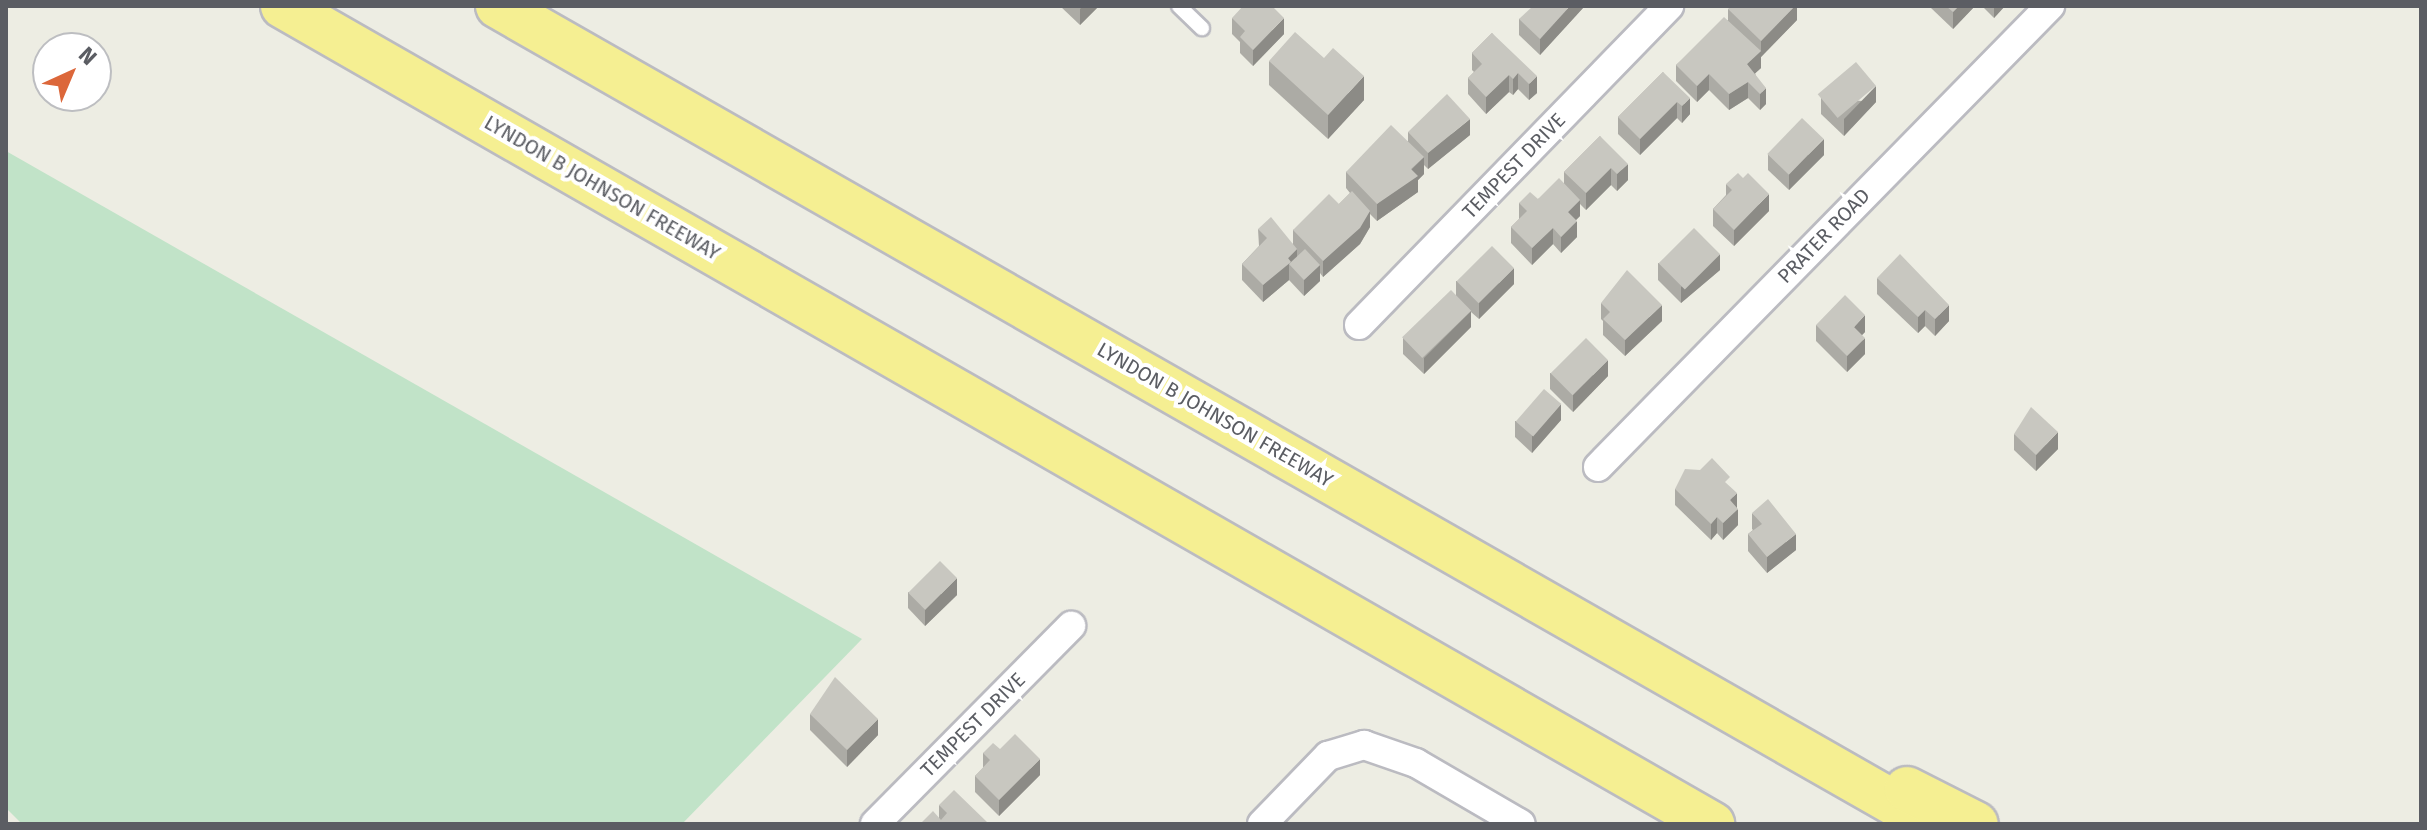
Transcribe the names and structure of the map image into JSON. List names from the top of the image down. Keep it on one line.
{"streets":{"highway":["LYNDON B JOHNSON FREEWAY"],"street":["TEMPEST DRIVE","PRATER ROAD"]},"north":"top right"}
